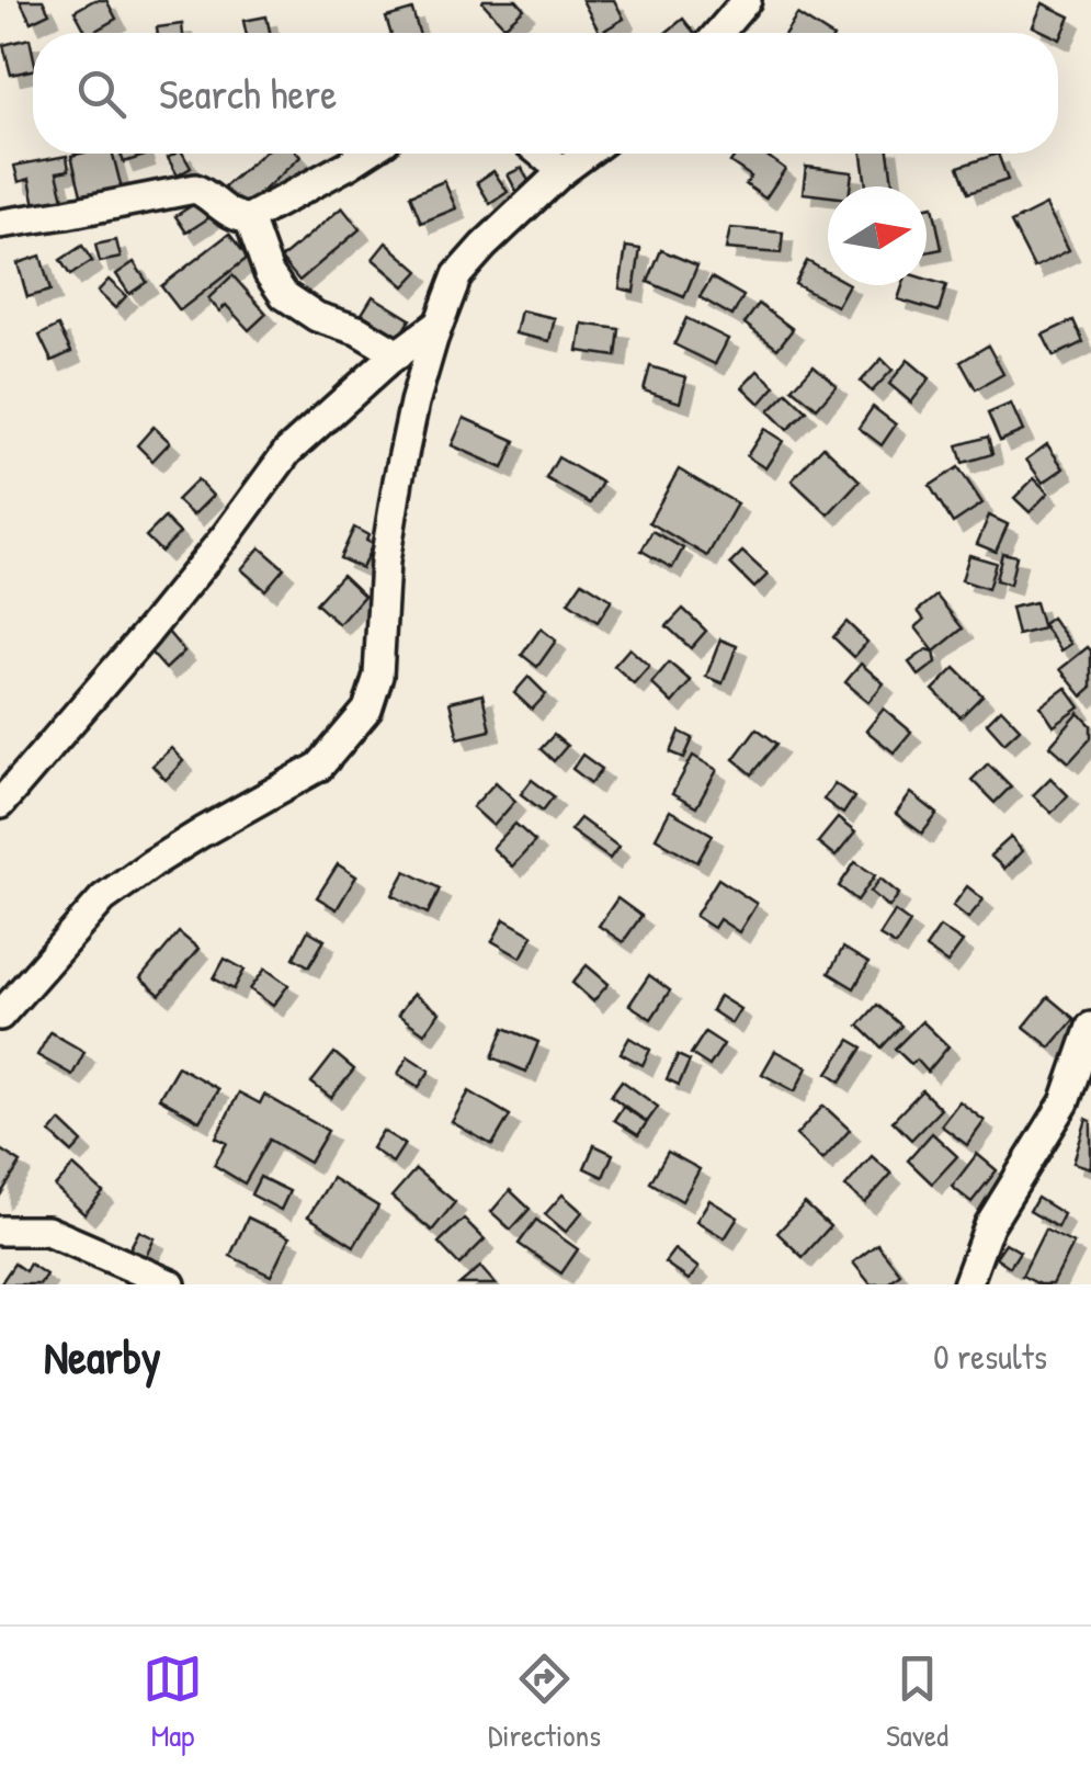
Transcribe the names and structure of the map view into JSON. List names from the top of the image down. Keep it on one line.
{"north":"right","page":{"search":"Search here","heading":["Nearby","0 results"],"nav":["Map","Directions","Saved"]}}
